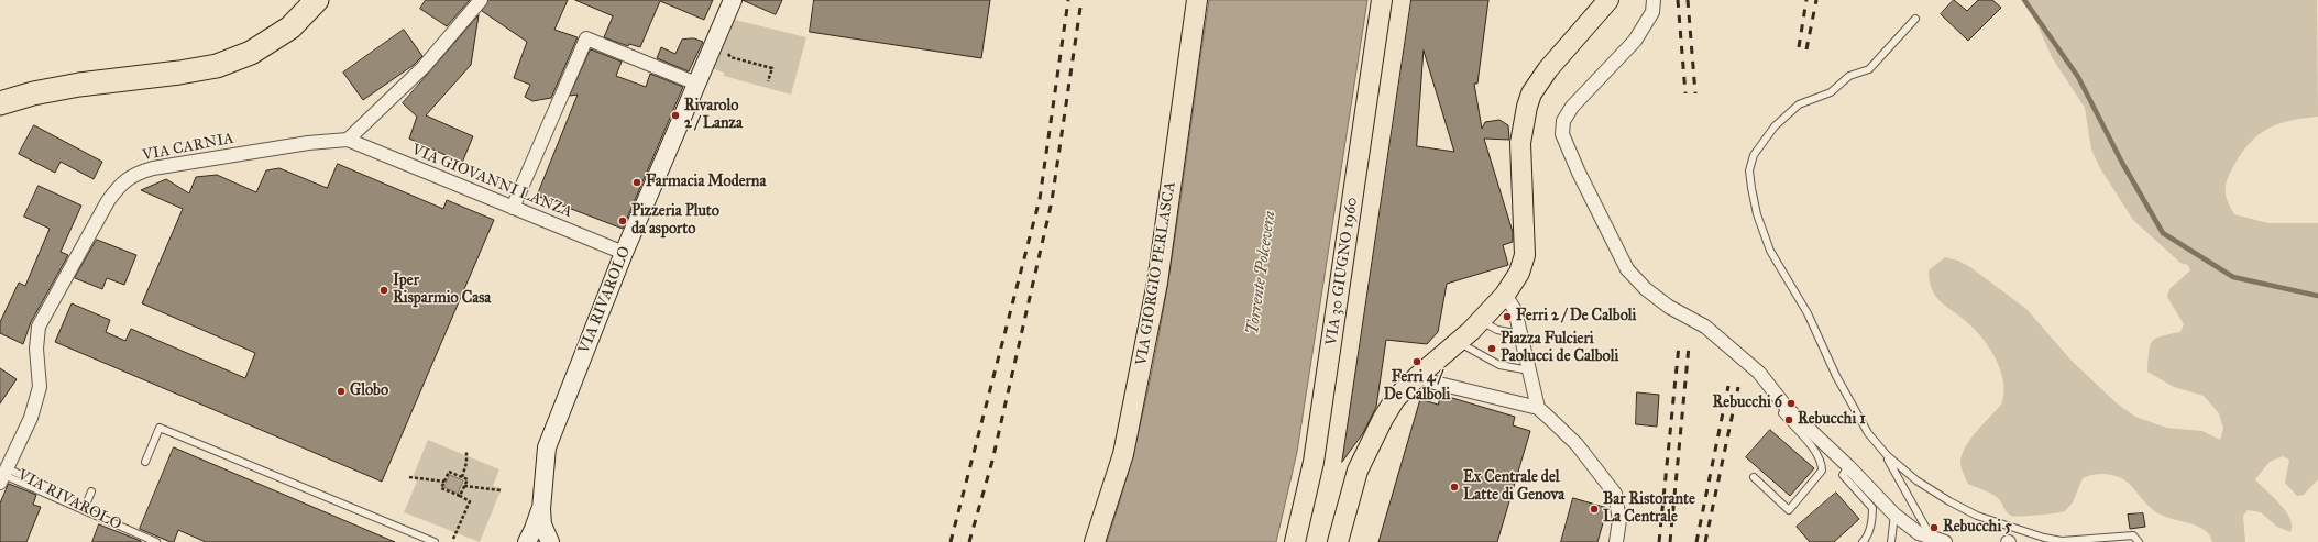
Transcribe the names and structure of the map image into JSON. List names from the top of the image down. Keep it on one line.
{"streets":{"main road":["VIA 30 GIUGNO 1960","VIA GIORGIO PERLASCA","VIA RIVAROLO"],"street":["VIA CARNIA","VIA GIOVANNI LANZA"]},"crossings":[["VIA CARNIA","VIA GIOVANNI LANZA"],["VIA CARNIA","VIA RIVAROLO"],["VIA GIOVANNI LANZA","VIA RIVAROLO"]],"water":["Torrente Polcevera"],"places":["Rivarolo 2 / Lanza","Farmacia Moderna","Pizzeria Pluto da asporto","Iper Risparmio Casa","Ferri 2 / De Calboli","Piazza Fulcieri Paolucci de Calboli","Ferri 4 / De Calboli","Globo","Rebucchi 6","Rebucchi 1","Ex Centrale del Latte di Genova","Bar Ristorante La Centrale","Rebucchi 5"]}
